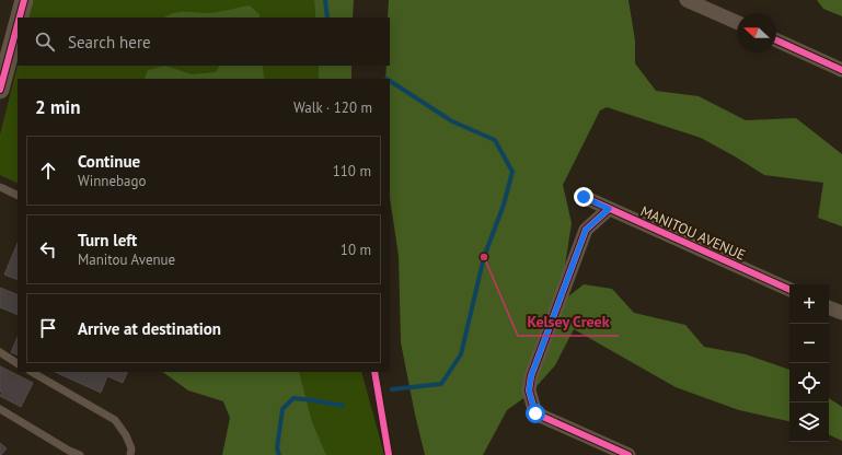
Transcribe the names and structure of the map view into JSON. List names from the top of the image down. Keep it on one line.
{"streets":{"street":["MANITOU AVENUE"]},"places":["Kelsey Creek"],"north":"left","page":{"search":"Search here","heading":["2 min","Walk · 120 m"],"list":[["Continue","Winnebago","110 m"],["Turn left","Manitou Avenue","10 m"],"Arrive at destination"],"map_buttons":["+","−"]}}
